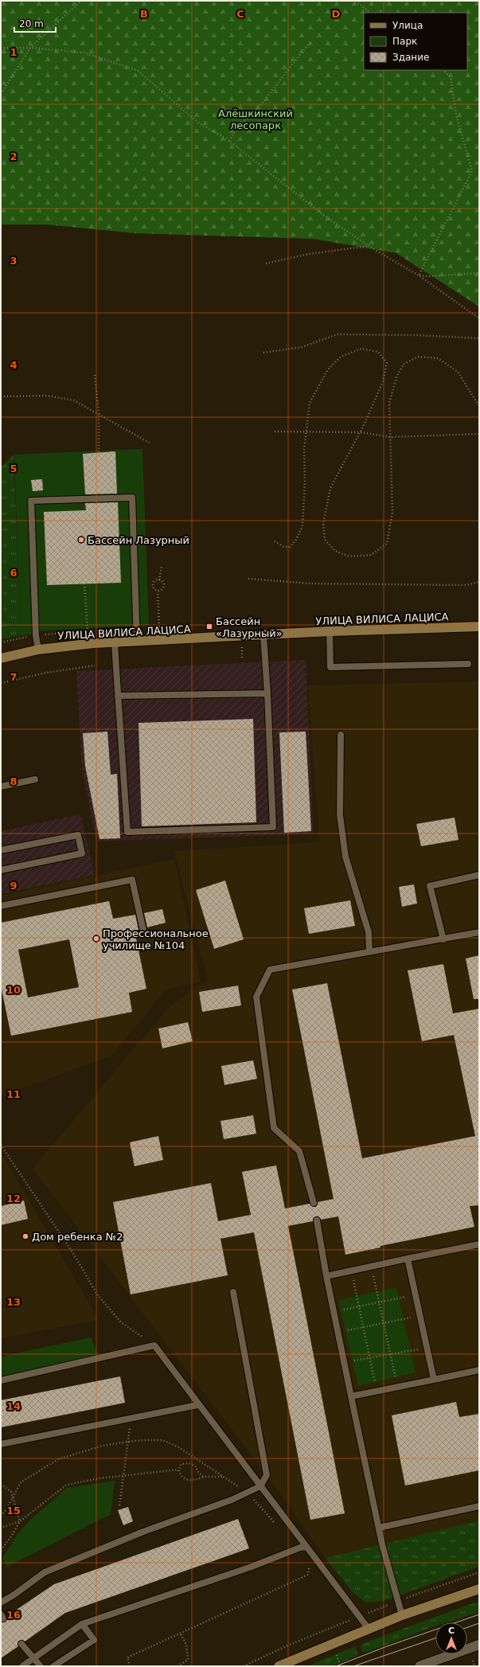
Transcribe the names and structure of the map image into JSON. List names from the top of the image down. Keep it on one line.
{"streets":{"street":["УЛИЦА ВИЛИСА ЛАЦИСА"]},"parks":["Алёшкинский лесопарк"],"places":{"other":["Бассейн Лазурный","Профессиональное училище №104","Дом ребенка №2"],"transit":["Бассейн «Лазурный»"]},"legend":["Улица","Парк","Здание"],"scale_bar":"20 m","north":"top","grid":{"columns":["B","C","D"],"rows":["1","2","3","4","5","6","7","8","9","10","11","12","13","14","15","16"]}}
